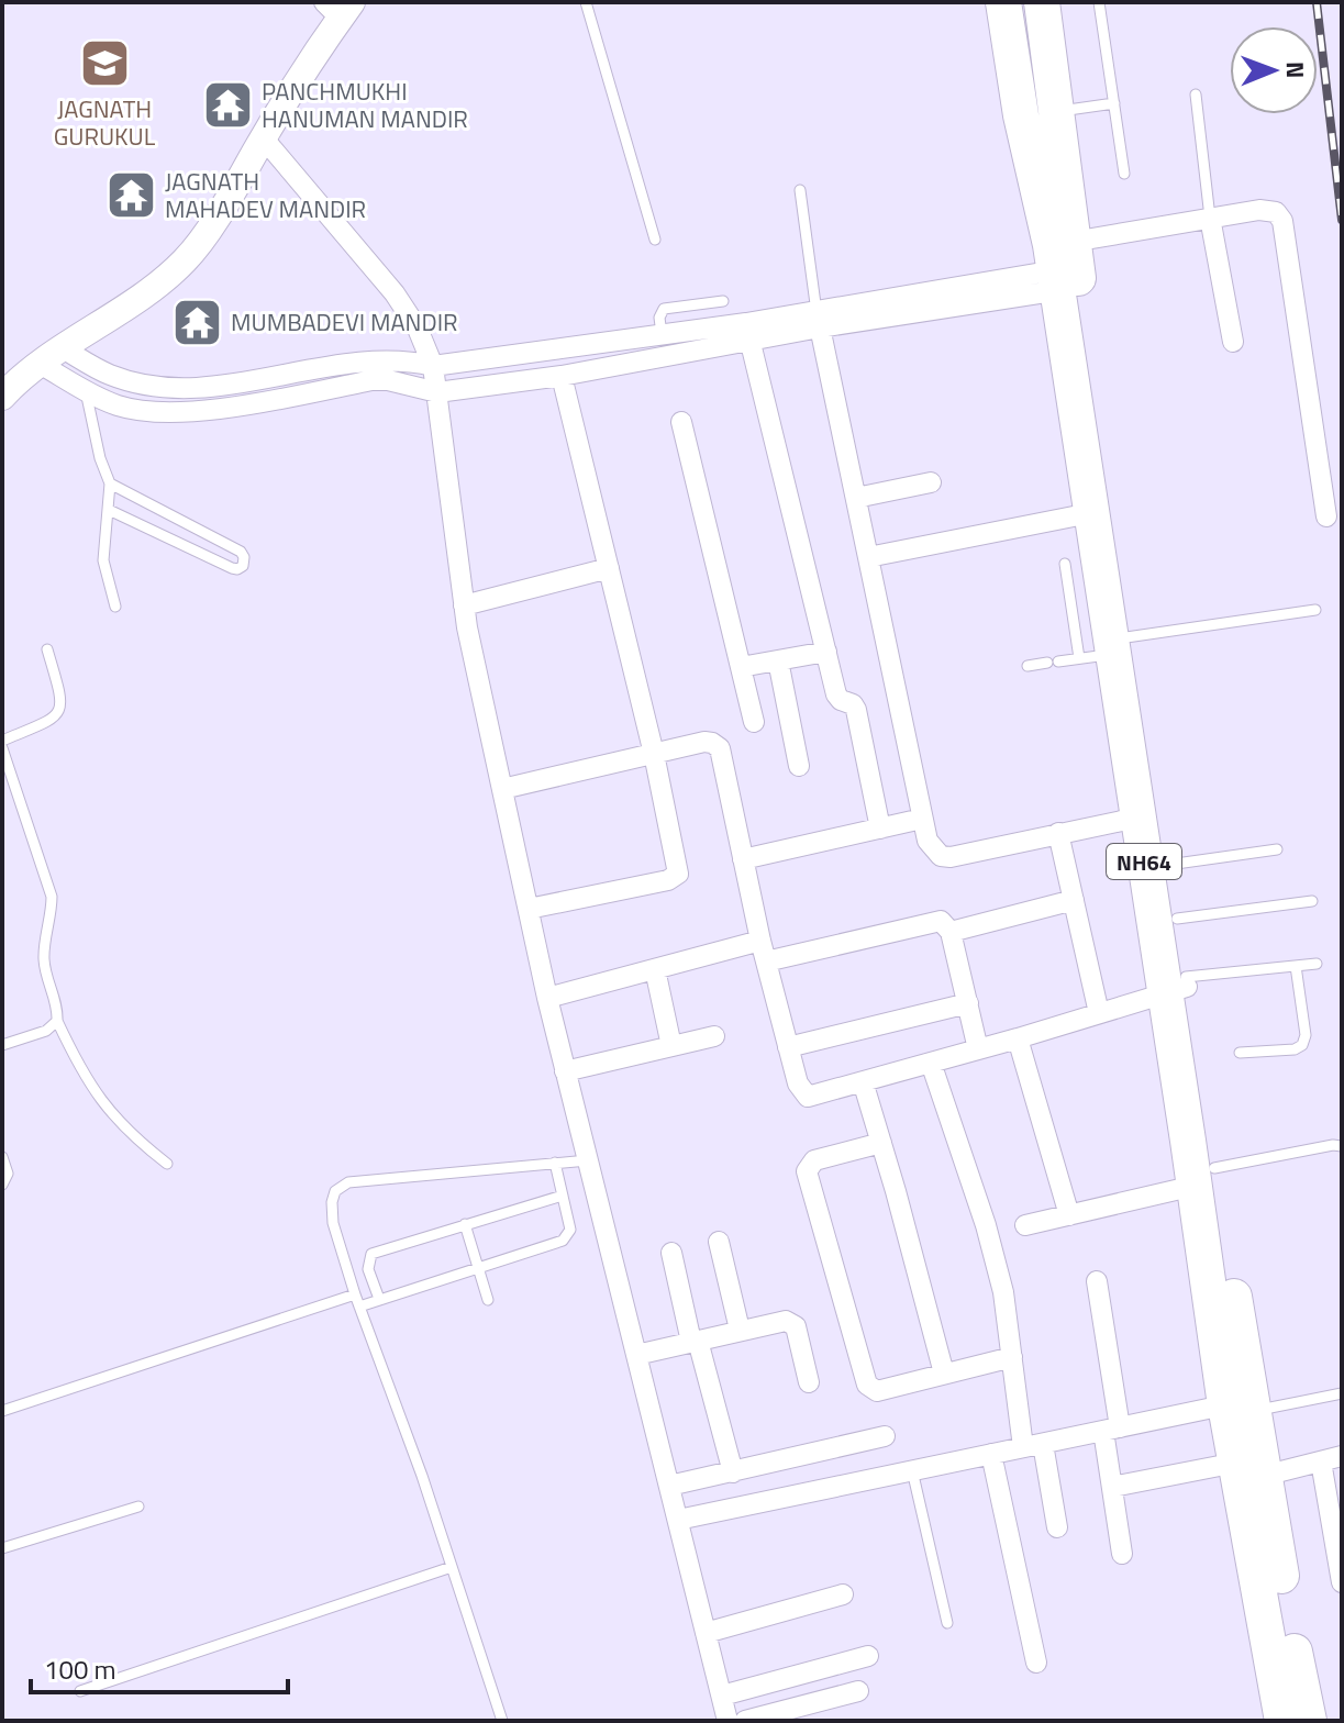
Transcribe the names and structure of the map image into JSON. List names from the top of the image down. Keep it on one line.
{"streets":{"highway":["NH64"]},"places":{"school or university":["JAGNATH GURUKUL"],"temple":["PANCHMUKHI HANUMAN MANDIR","JAGNATH MAHADEV MANDIR","MUMBADEVI MANDIR"]},"scale_bar":"100 m","north":"right"}
